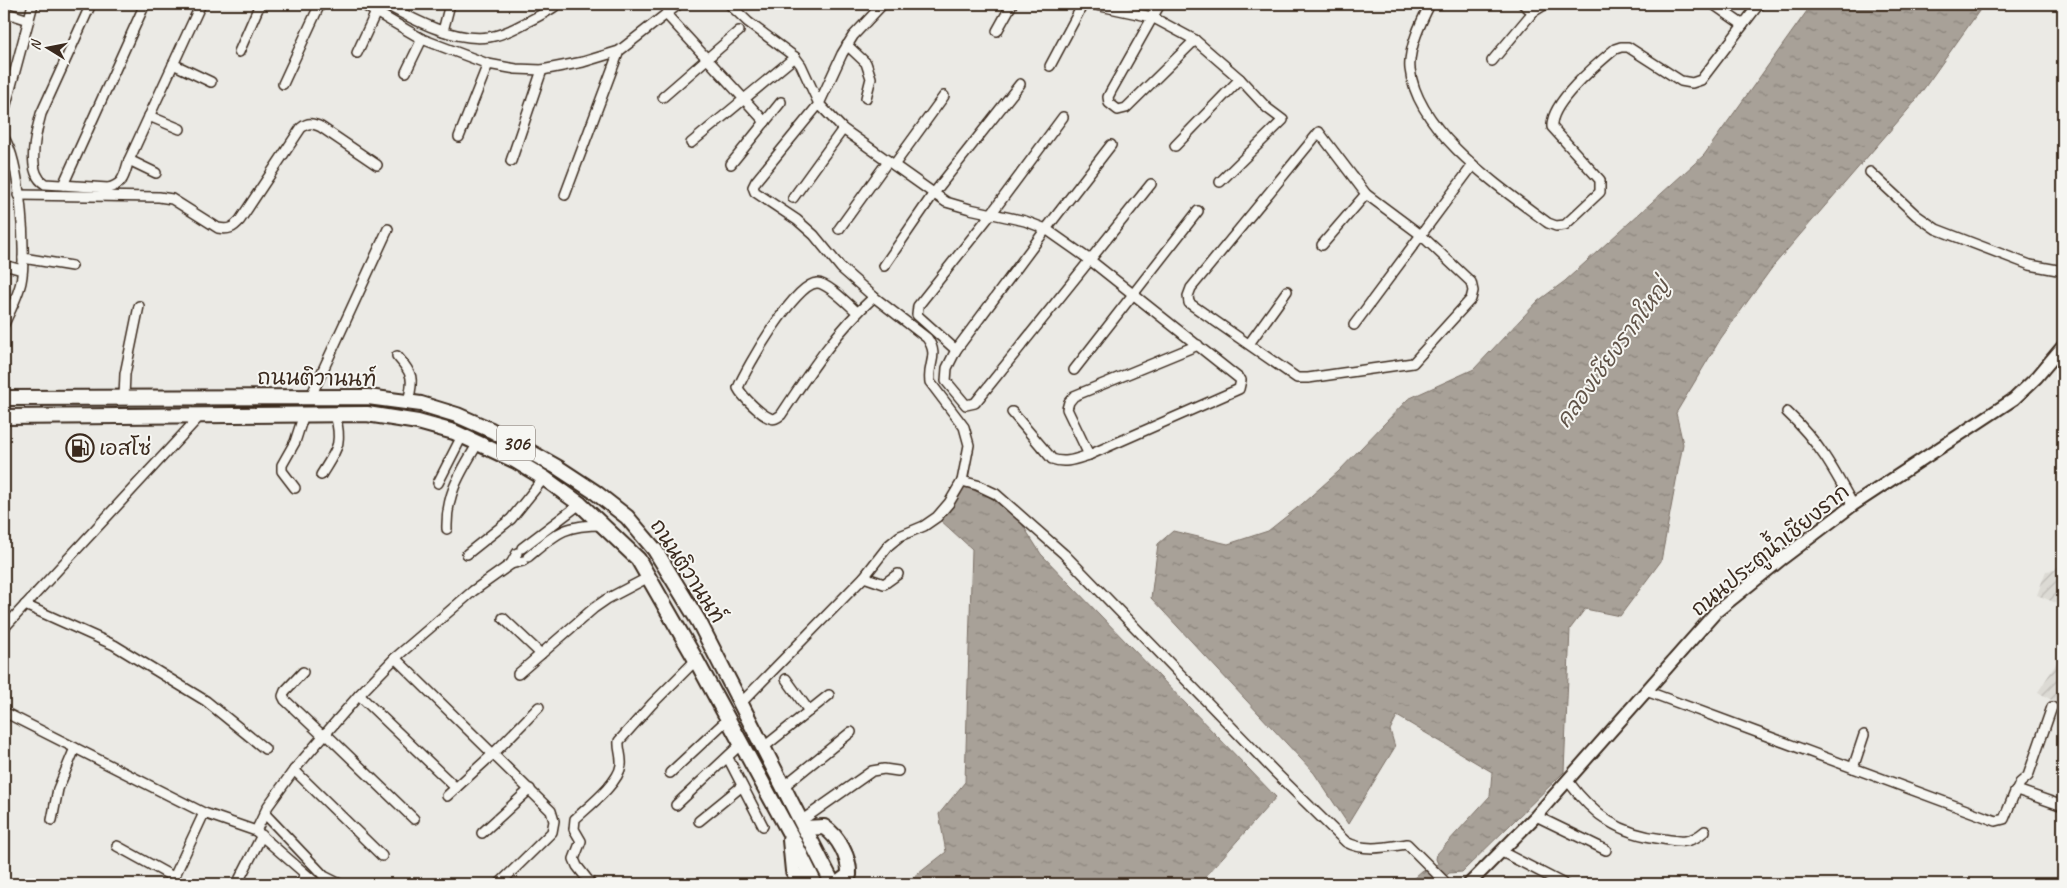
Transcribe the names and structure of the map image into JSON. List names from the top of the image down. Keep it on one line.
{"streets":{"main road":["ถนนติวานนท์","306"],"street":["ถนนประตูน้ำเชียงราก"]},"water":["คลองเชียงรากใหญ่"],"places":{"fuel station":["เอสโซ่"]},"north":"left"}
